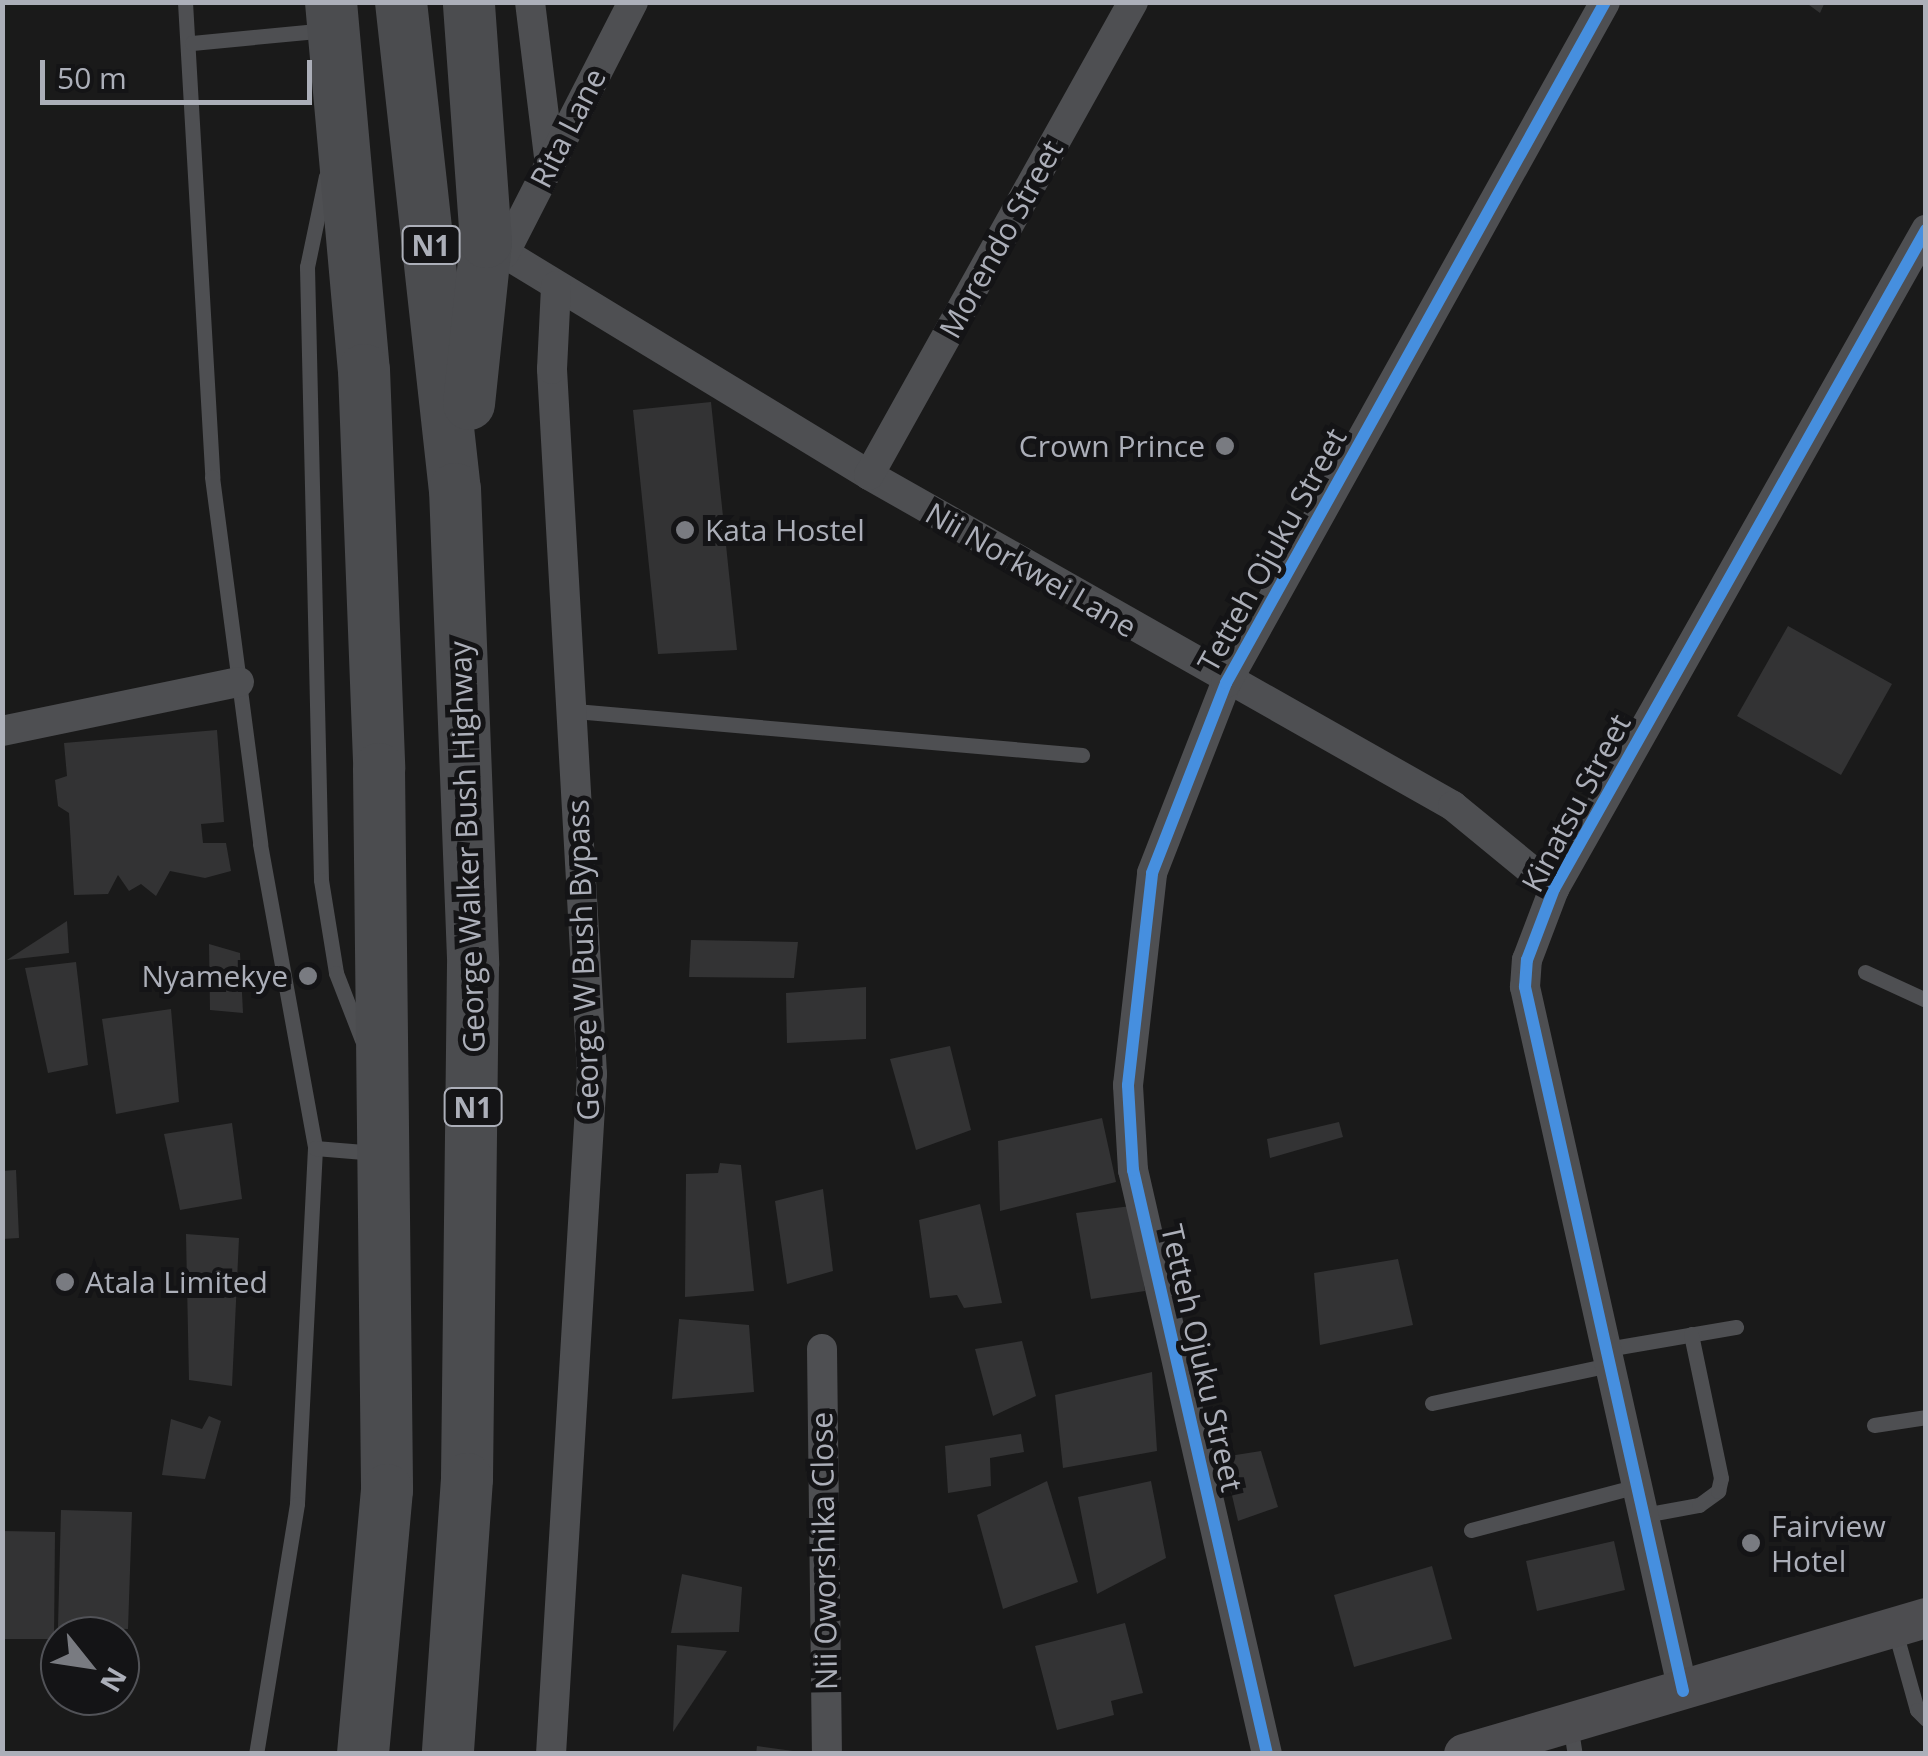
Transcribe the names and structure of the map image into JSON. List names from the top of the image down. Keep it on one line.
{"streets":{"highway":["N1","George Walker Bush Highway"],"street":["Rita Lane","Morendo Street","Tetteh Ojuku Street","Nii Norkwei Lane","Kinatsu Street","George W Bush Bypass","Nii Oworshika Close"]},"crossings":[["Rita Lane","Nii Norkwei Lane"],["Morendo Street","Nii Norkwei Lane"],["Tetteh Ojuku Street","Nii Norkwei Lane"],["Nii Norkwei Lane","Kinatsu Street"],["Nii Norkwei Lane","George W Bush Bypass"]],"places":["Crown Prince","Kata Hostel","Nyamekye","Atala Limited","Fairview Hotel"],"scale_bar":"50 m","north":"bottom right"}
